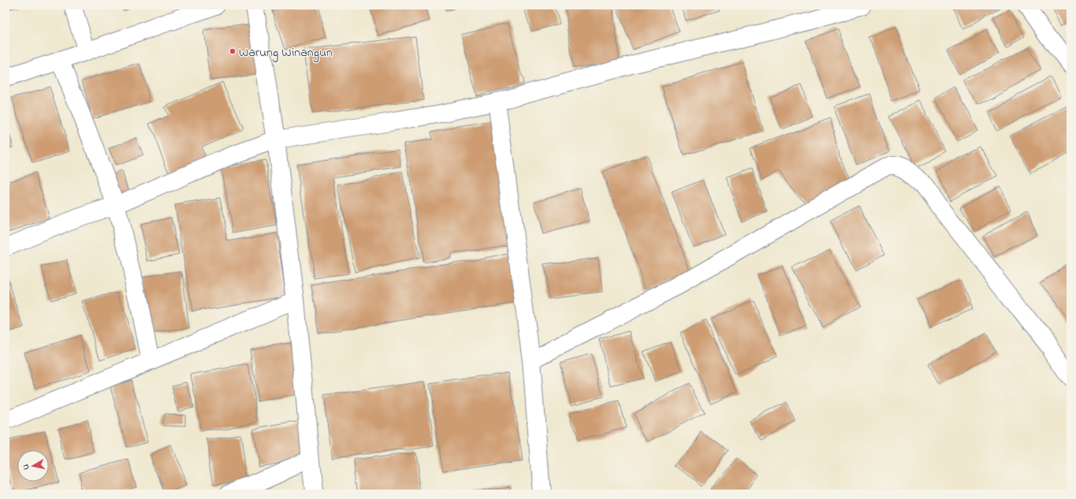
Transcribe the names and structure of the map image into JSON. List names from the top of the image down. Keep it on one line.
{"places":["Warung Winangun"],"north":"left"}
